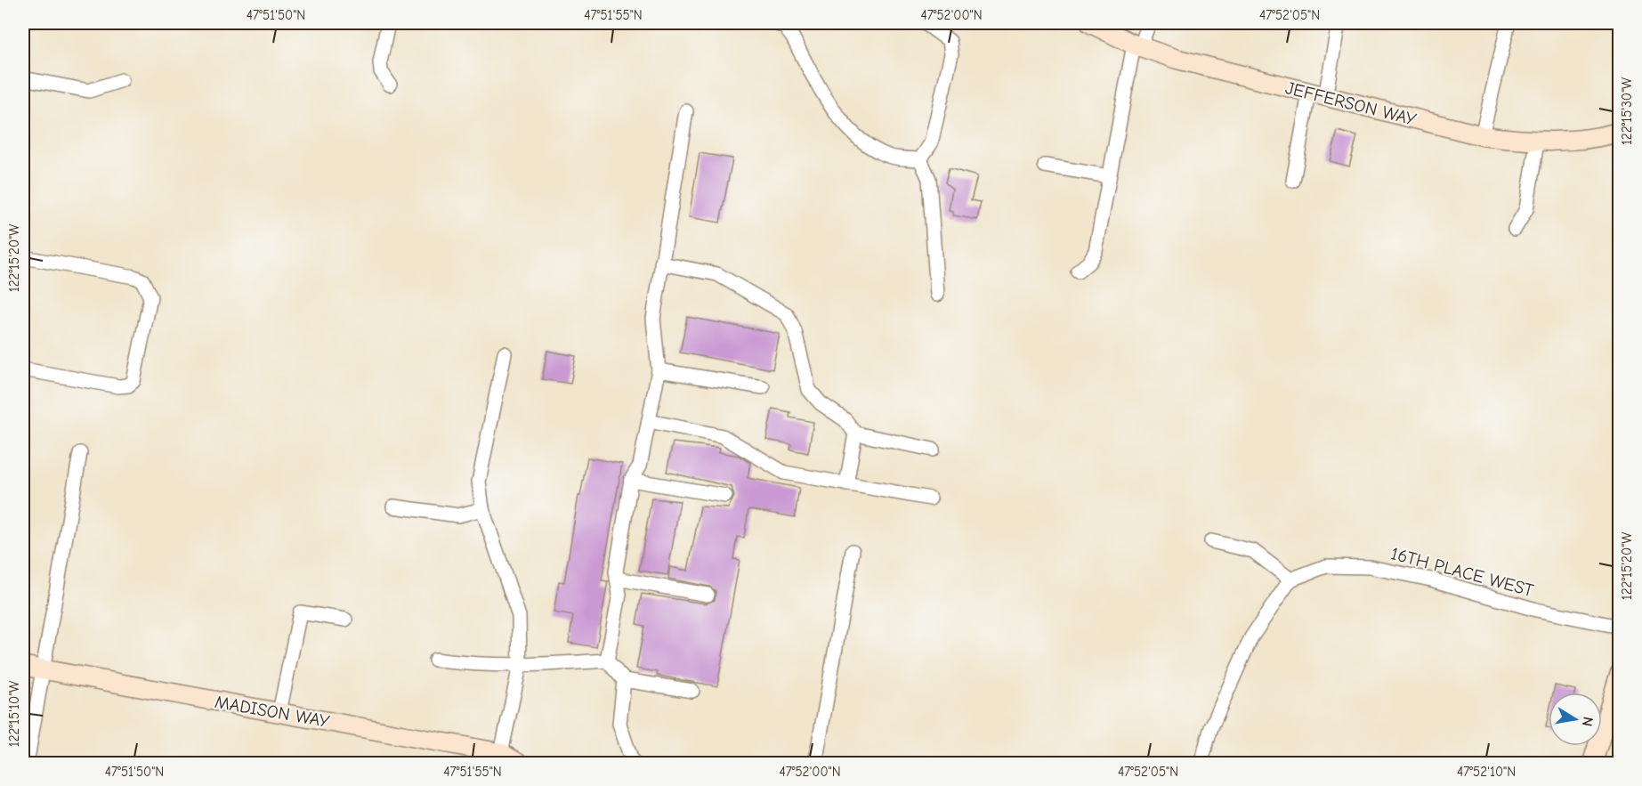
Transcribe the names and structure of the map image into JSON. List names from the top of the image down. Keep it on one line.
{"streets":{"street":["JEFFERSON WAY","16TH PLACE WEST","MADISON WAY"]},"north":"right","coordinates":["47°51'50\"N","47°51'55\"N","47°52'00\"N","47°52'05\"N","122°15'30\"W","122°15'20\"W","122°15'10\"W","47°52'10\"N"]}
